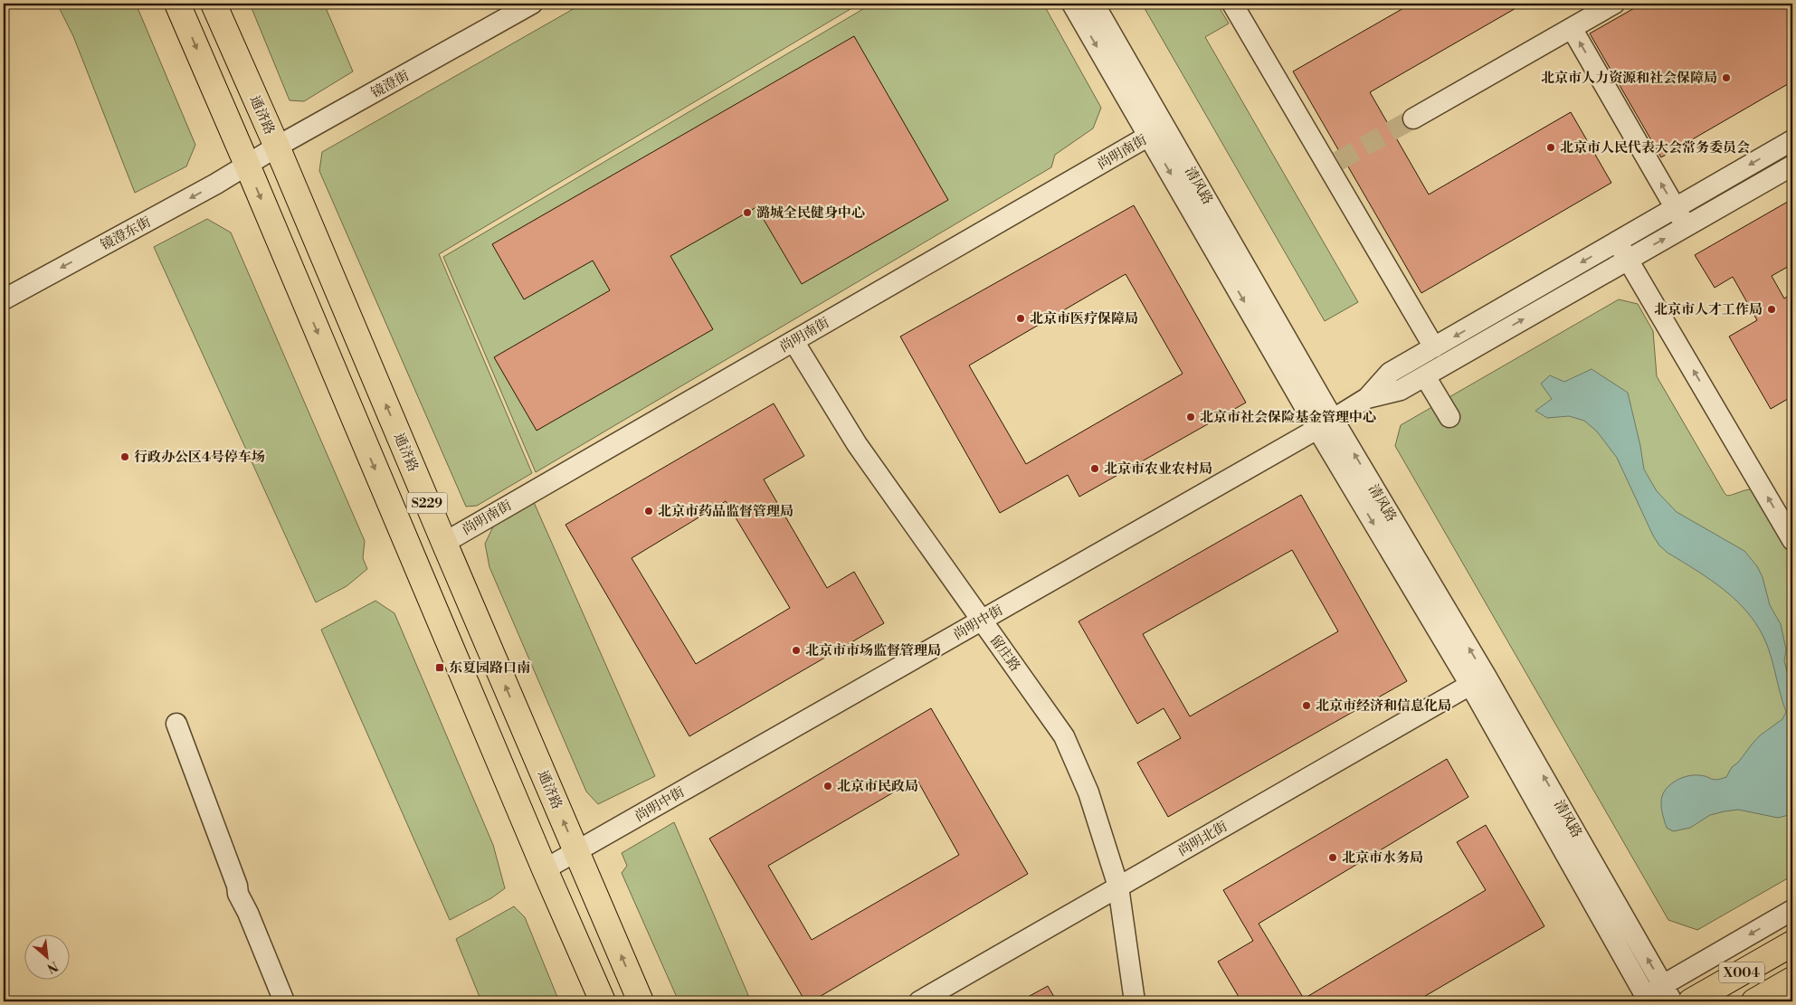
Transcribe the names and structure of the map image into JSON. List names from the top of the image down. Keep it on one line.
{"streets":{"main road":["通济路","S229","X004"],"street":["镜澄街","尚明南街","清风路","镜澄东街","尚明中街","留庄路","尚明北街"]},"crossings":[["镜澄街","通济路"],["镜澄街","镜澄东街"],["镜澄街","S229"],["通济路","尚明南街"],["通济路","尚明中街"],["尚明南街","清风路"],["尚明南街","留庄路"],["清风路","尚明中街"],["清风路","尚明北街"],["镜澄东街","S229"],["S229","尚明中街"],["尚明中街","留庄路"],["留庄路","尚明北街"]],"one_way":["镜澄东街"],"places":{"other":["北京市人力资源和社会保障局","北京市人民代表大会常务委员会","潞城全民健身中心","北京市人才工作局","北京市医疗保障局","北京市社会保险基金管理中心","行政办公区4号停车场","北京市农业农村局","北京市药品监督管理局","北京市市场监督管理局","北京市经济和信息化局","北京市民政局","北京市水务局"],"transit":["东夏园路口南"]},"north":"bottom right"}
